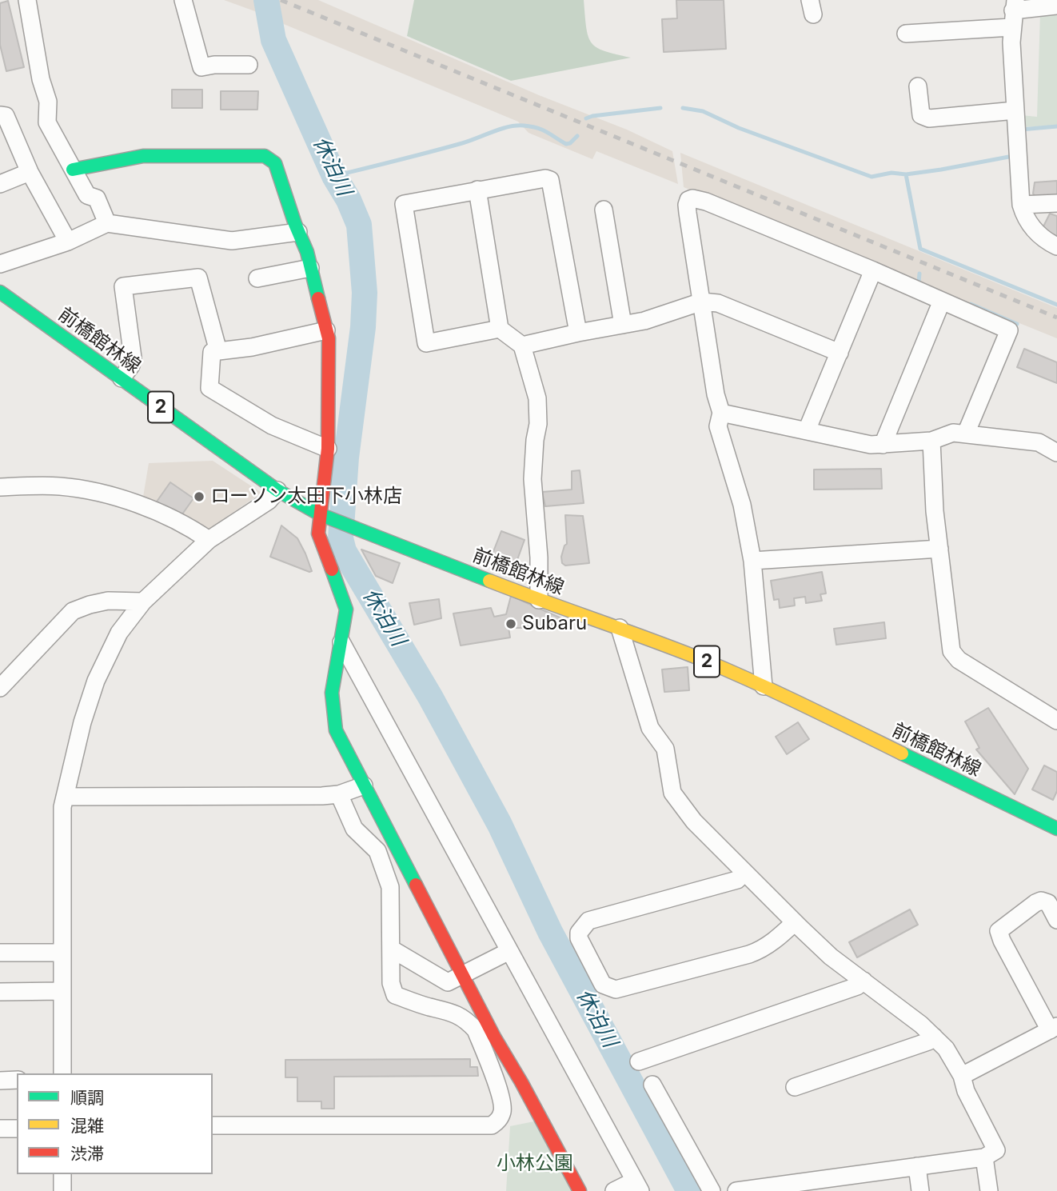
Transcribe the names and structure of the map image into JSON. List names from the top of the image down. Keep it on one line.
{"streets":{"street":["前橋館林線","2"]},"water":["休泊川"],"parks":["小林公園"],"places":["ローソン太田下小林店","Subaru"],"legend":["順調","混雑","渋滞"]}
